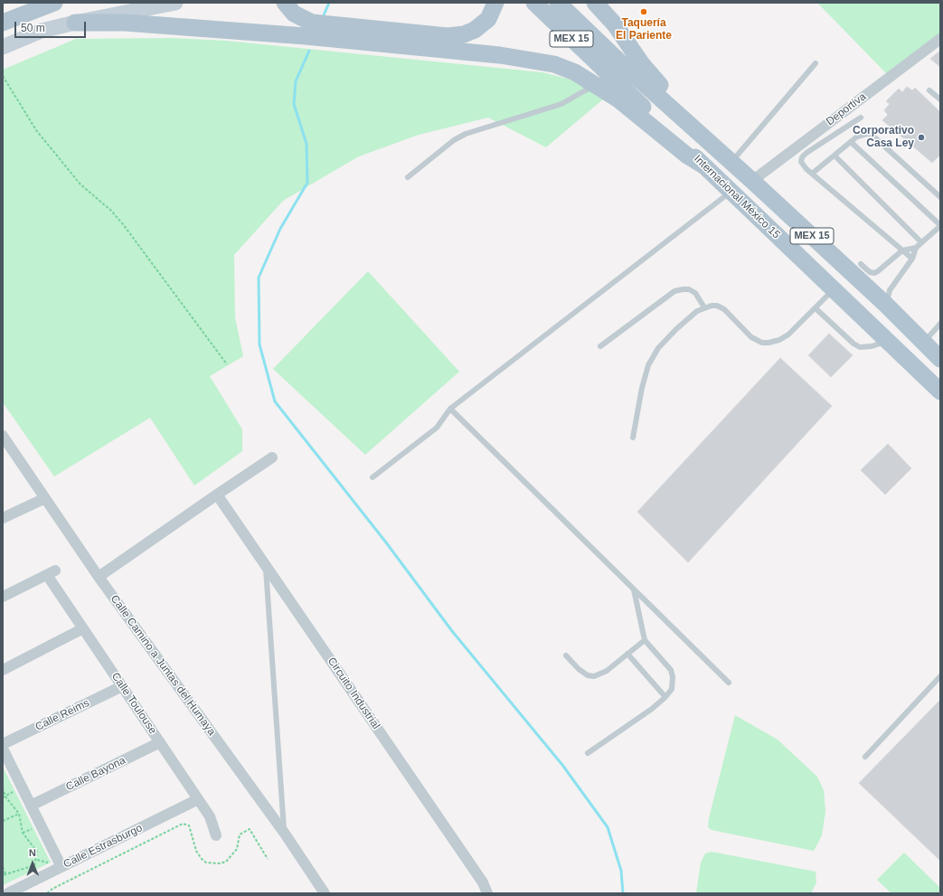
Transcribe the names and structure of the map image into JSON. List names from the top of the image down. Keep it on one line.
{"streets":{"main road":["MEX 15","Internacional México 15"],"street":["Deportiva","Calle Camino a Juntas del Humaya","Circuito Industrial","Calle Toulouse","Calle Reims","Calle Bayona","Calle Estrasburgo"]},"crossings":[["Deportiva","Internacional México 15"],["Calle Toulouse","Calle Reims"],["Calle Toulouse","Calle Bayona"],["Calle Toulouse","Calle Estrasburgo"]],"places":["Taquería El Pariente","Corporativo Casa Ley"],"scale_bar":"50 m","north":"top"}
